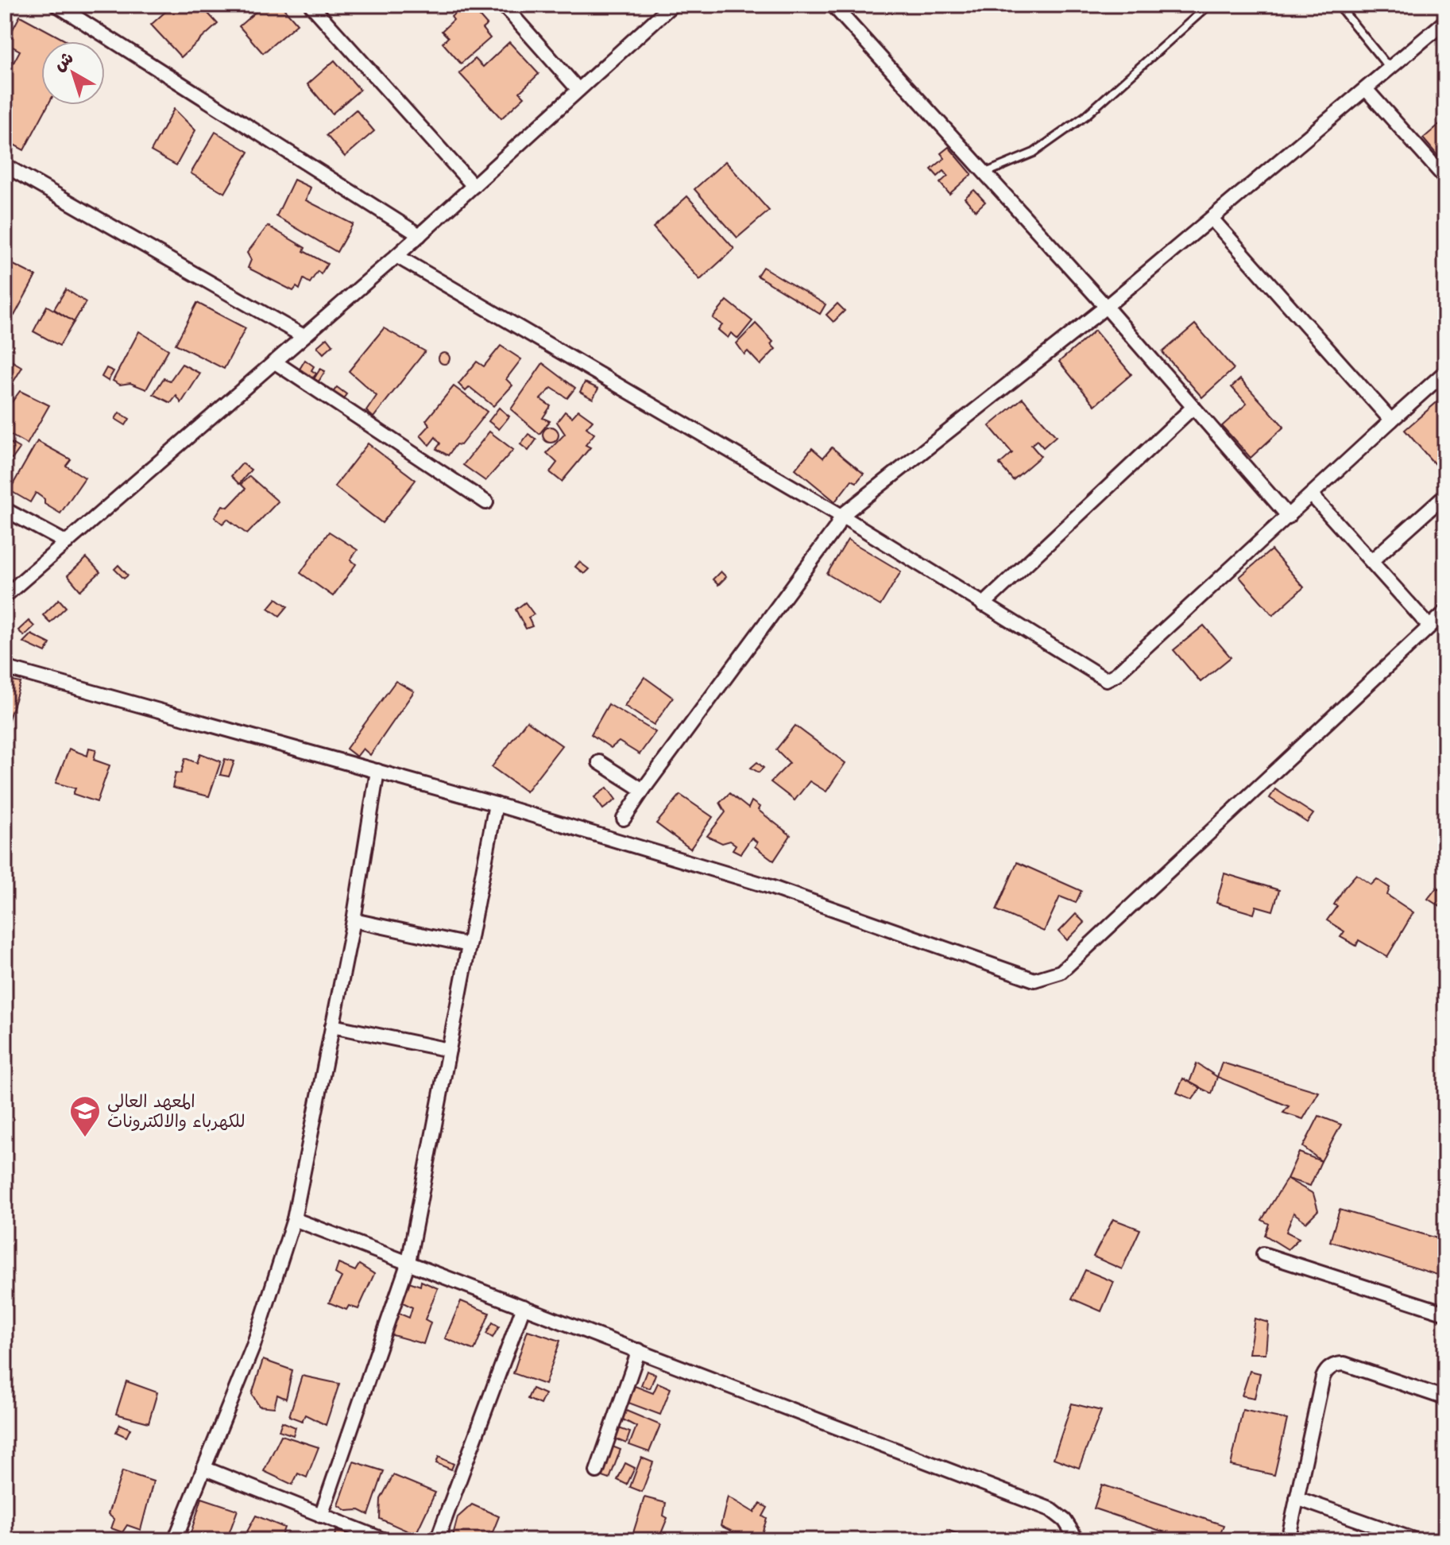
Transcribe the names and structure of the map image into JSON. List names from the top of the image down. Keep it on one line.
{"places":{"school or university":["المعهد العالي للكهرباء والالكترونات"]},"north":"top left"}
